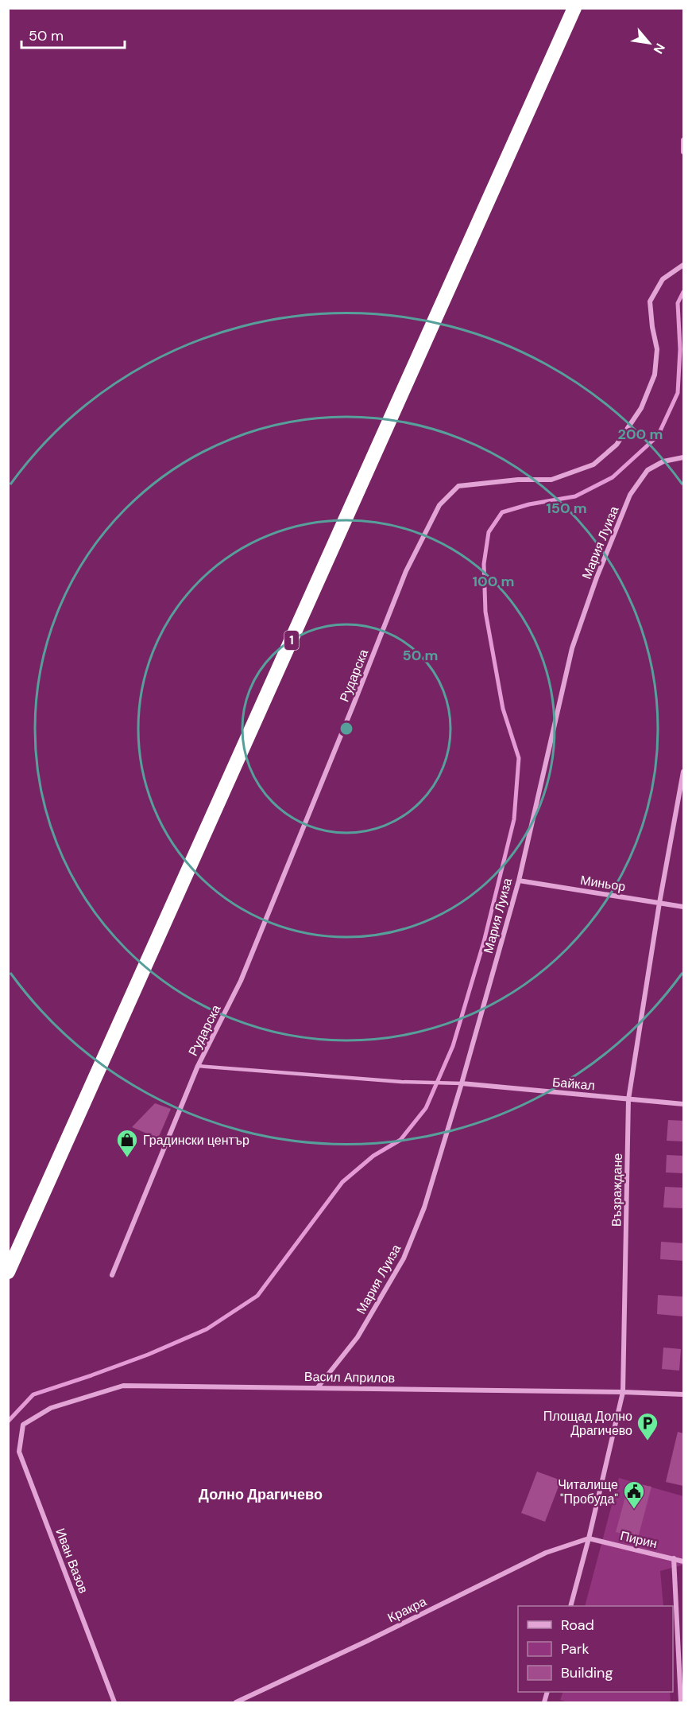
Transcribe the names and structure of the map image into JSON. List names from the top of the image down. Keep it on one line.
{"streets":{"highway":["1"],"street":["Мария Луиза","Рударска","Миньор","Байкал","Възраждане","Васил Априлов","Пирин","Иван Вазов","Кракра"]},"crossings":[["Мария Луиза","Миньор"],["Мария Луиза","Байкал"],["Мария Луиза","Васил Априлов"],["Миньор","Възраждане"],["Байкал","Възраждане"],["Възраждане","Васил Априлов"],["Възраждане","Пирин"],["Възраждане","Кракра"],["Васил Априлов","Иван Вазов"],["Пирин","Кракра"]],"districts":["Долно Драгичево"],"places":{"shop":["Градински център"],"parking":["Площад Долно Драгичево"],"public building":["Читалище \"Пробуда\""]},"legend":["Road","Park","Building"],"scale_bar":"50 m","north":"bottom right","rings":["200 m","150 m","100 m","50 m"]}
